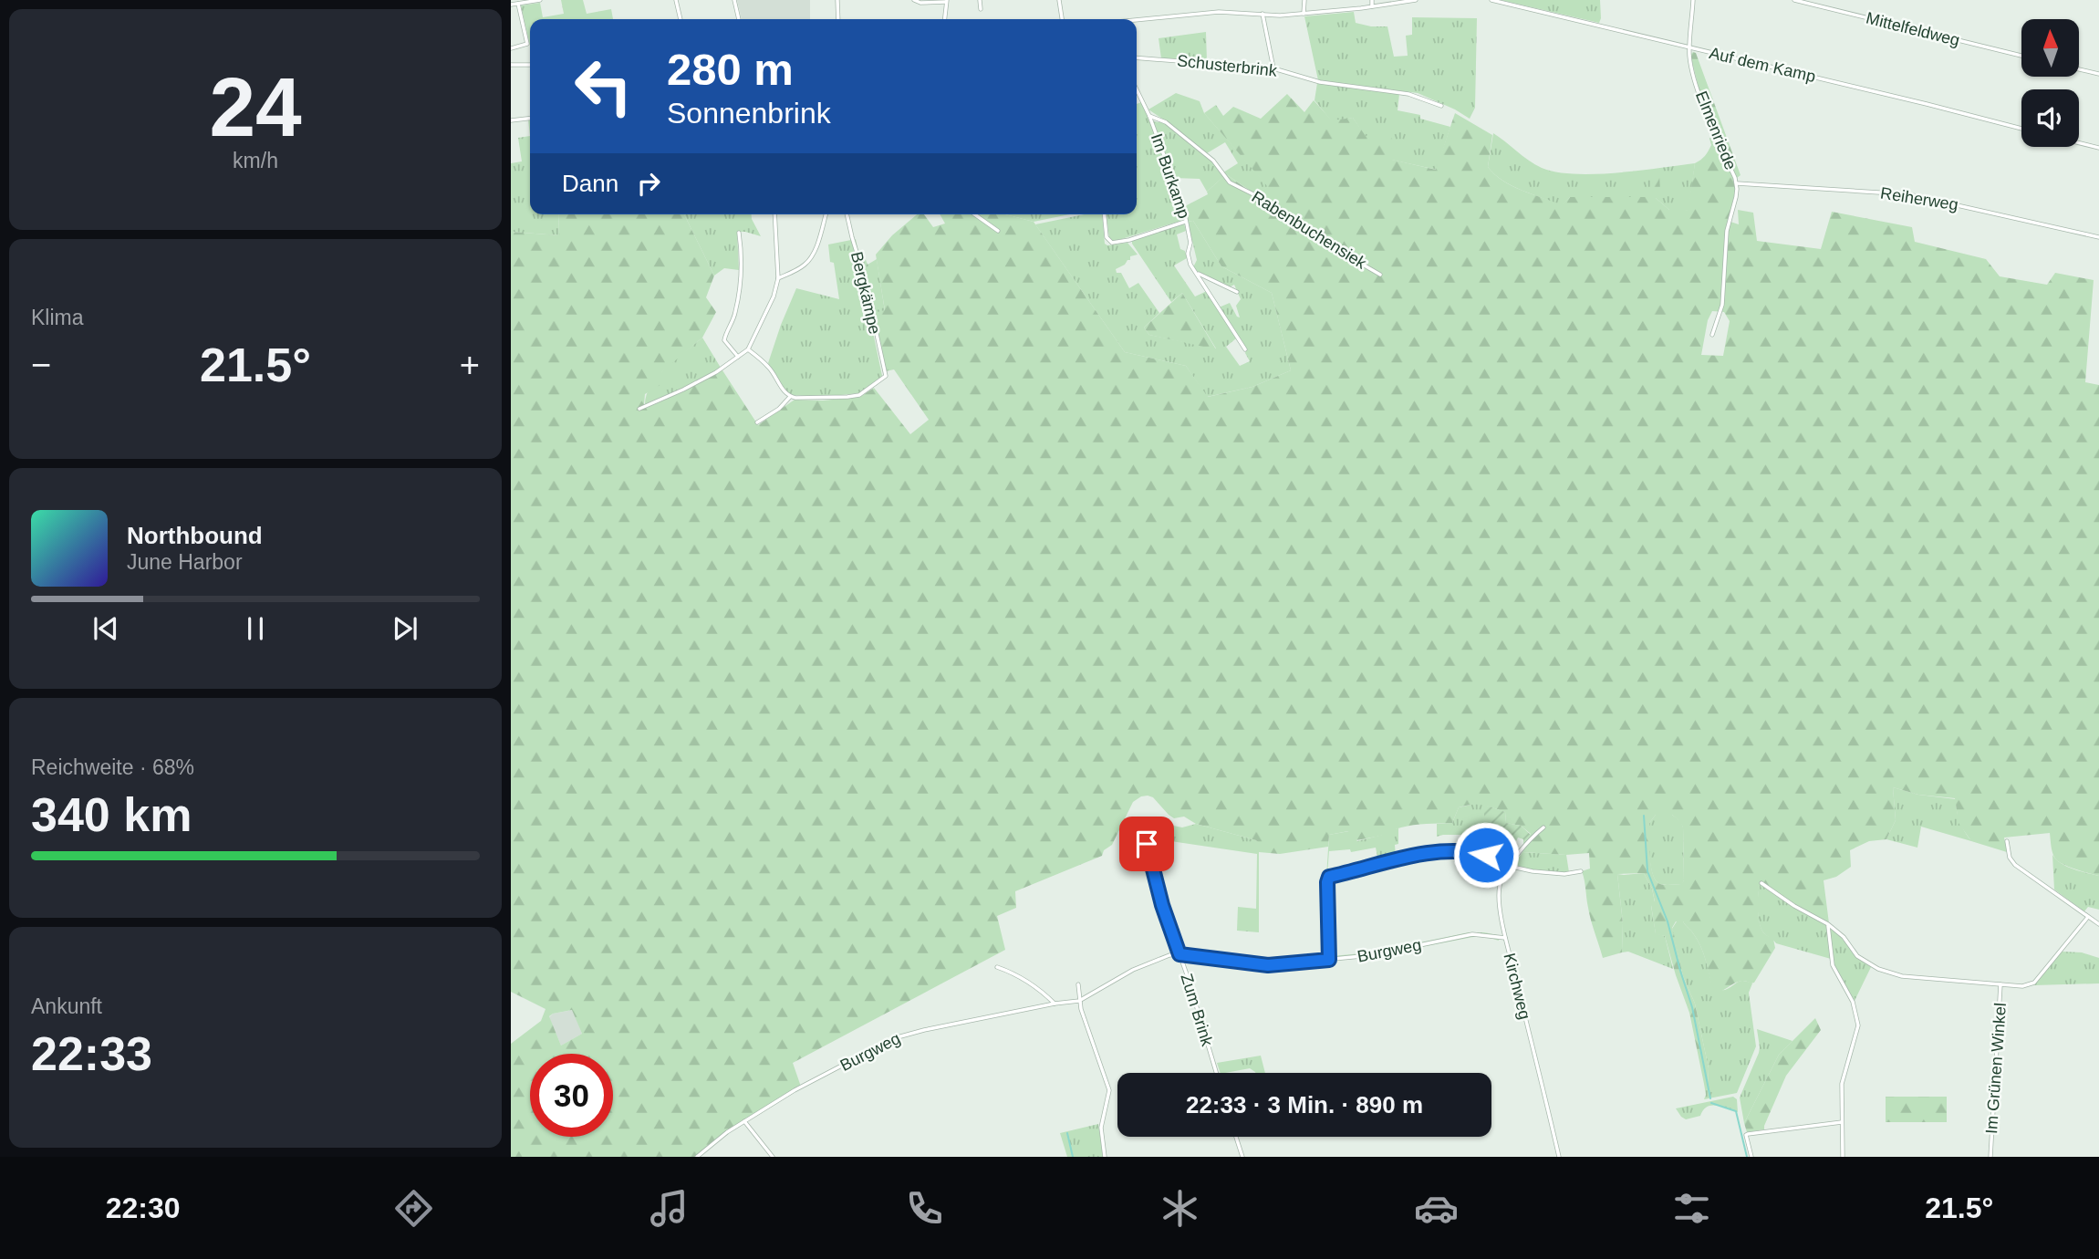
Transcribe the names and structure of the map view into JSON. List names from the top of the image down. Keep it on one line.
{"streets":{"street":["Mittelfeldweg","Auf dem Kamp","Schusterbrink","Elmenriede","Im Burkamp","Reiherweg","Rabenbuchensiek","Bergkämpe","Burgweg","Kirchweg","Zum Brink","Im Grünen Winkel"]},"crossings":[["Auf dem Kamp","Elmenriede"],["Elmenriede","Reiherweg"],["Im Burkamp","Rabenbuchensiek"],["Burgweg","Kirchweg"],["Burgweg","Zum Brink"]],"north":"top","page":{"tile":[["24","km/h"],"Klima",["Reichweite · 68%","340 km"],["Ankunft","22:33"]],"turn":["280 m","Sonnenbrink"],"then":"Dann","heat":["−","21.5°","+"],"song":["Northbound","June Harbor"],"limit":"30","trip":"22:33 · 3 Min. · 890 m","tabs":["22:30","21.5°"]}}
